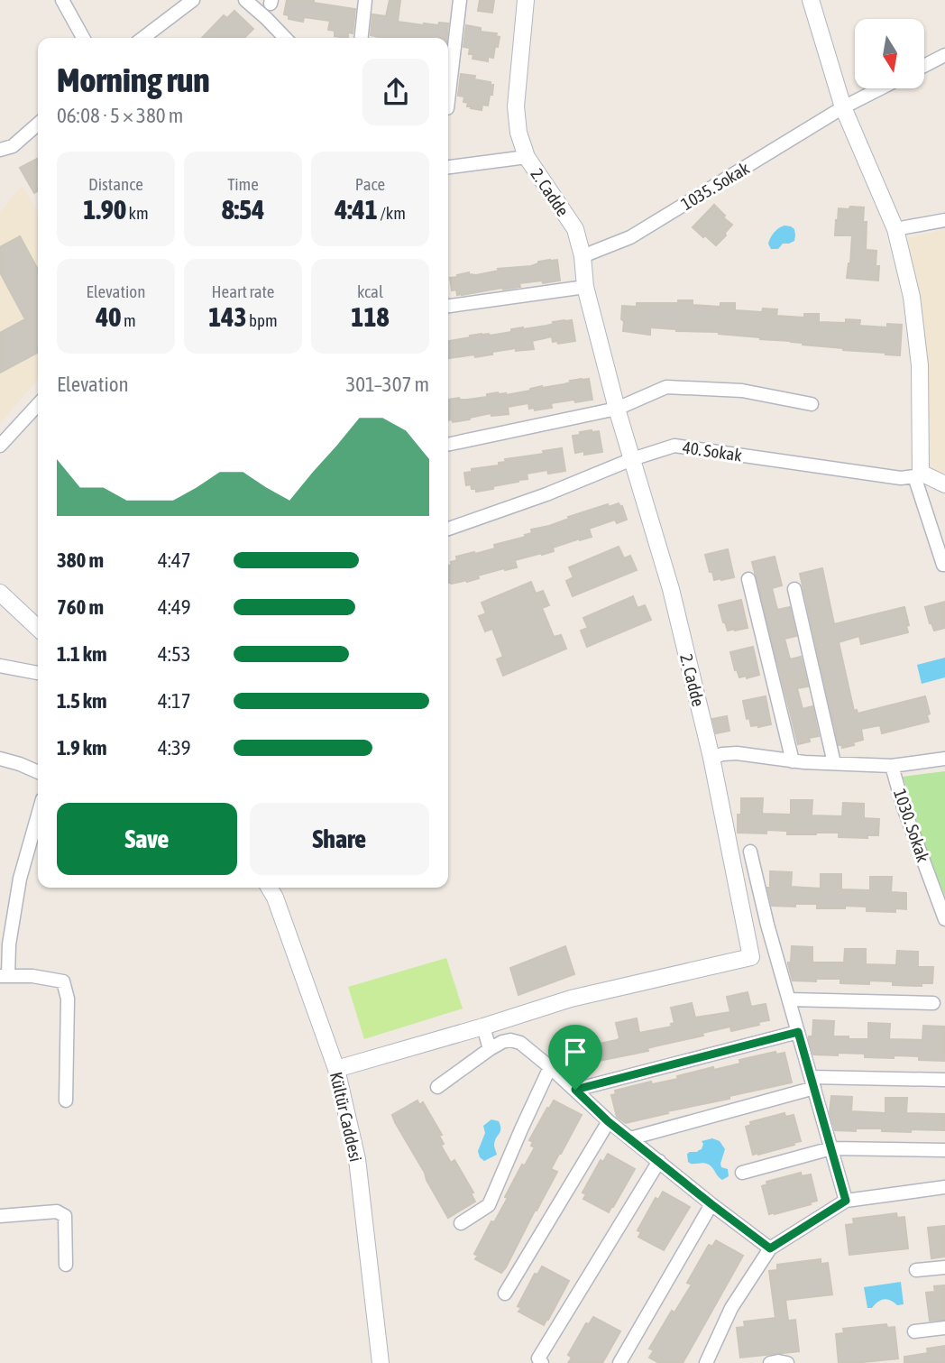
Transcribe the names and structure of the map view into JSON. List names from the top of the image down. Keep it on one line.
{"streets":{"street":["1035. Sokak","2. Cadde","40. Sokak","1030. Sokak","Kültür Caddesi"]},"crossings":[["1035. Sokak","2. Cadde"],["2. Cadde","40. Sokak"],["2. Cadde","Kültür Caddesi"]],"north":"bottom","page":{"heading":["Morning run","06:08 · 5 × 380 m"],"stats":[["Distance","1.90 km"],["Time","8:54"],["Pace","4:41 /km"],["Elevation","40 m"],["Heart rate","143 bpm"],["kcal","118"]],"chart":["Elevation","301–307 m"],"list":[{"name":"380 m","note":"4:47"},{"name":"760 m","note":"4:49"},{"name":"1.1 km","note":"4:53"},{"name":"1.5 km","note":"4:17"},{"name":"1.9 km","note":"4:39"}],"buttons":["Save","Share"]}}
